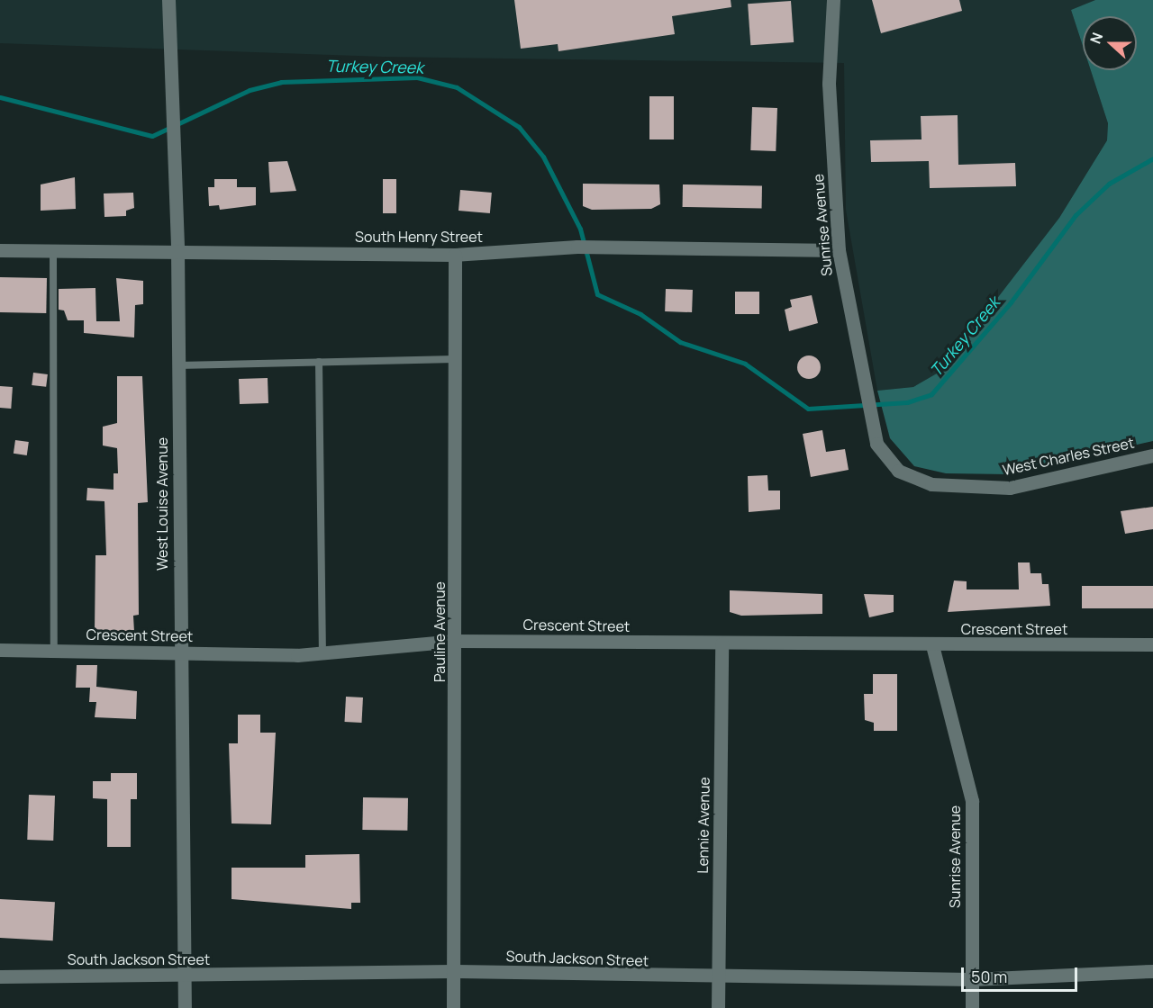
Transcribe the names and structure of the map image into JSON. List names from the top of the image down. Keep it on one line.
{"streets":{"street":["Sunrise Avenue","South Henry Street","West Charles Street","West Louise Avenue","Crescent Street","Pauline Avenue","Lennie Avenue","South Jackson Street"]},"crossings":[["Sunrise Avenue","South Henry Street"],["Sunrise Avenue","West Charles Street"],["Sunrise Avenue","Crescent Street"],["Sunrise Avenue","South Jackson Street"],["South Henry Street","West Louise Avenue"],["South Henry Street","Pauline Avenue"],["West Louise Avenue","Crescent Street"],["West Louise Avenue","South Jackson Street"],["Crescent Street","Pauline Avenue"],["Crescent Street","Lennie Avenue"],["Pauline Avenue","South Jackson Street"],["Lennie Avenue","South Jackson Street"]],"water":["Turkey Creek"],"scale_bar":"50 m","north":"left"}
